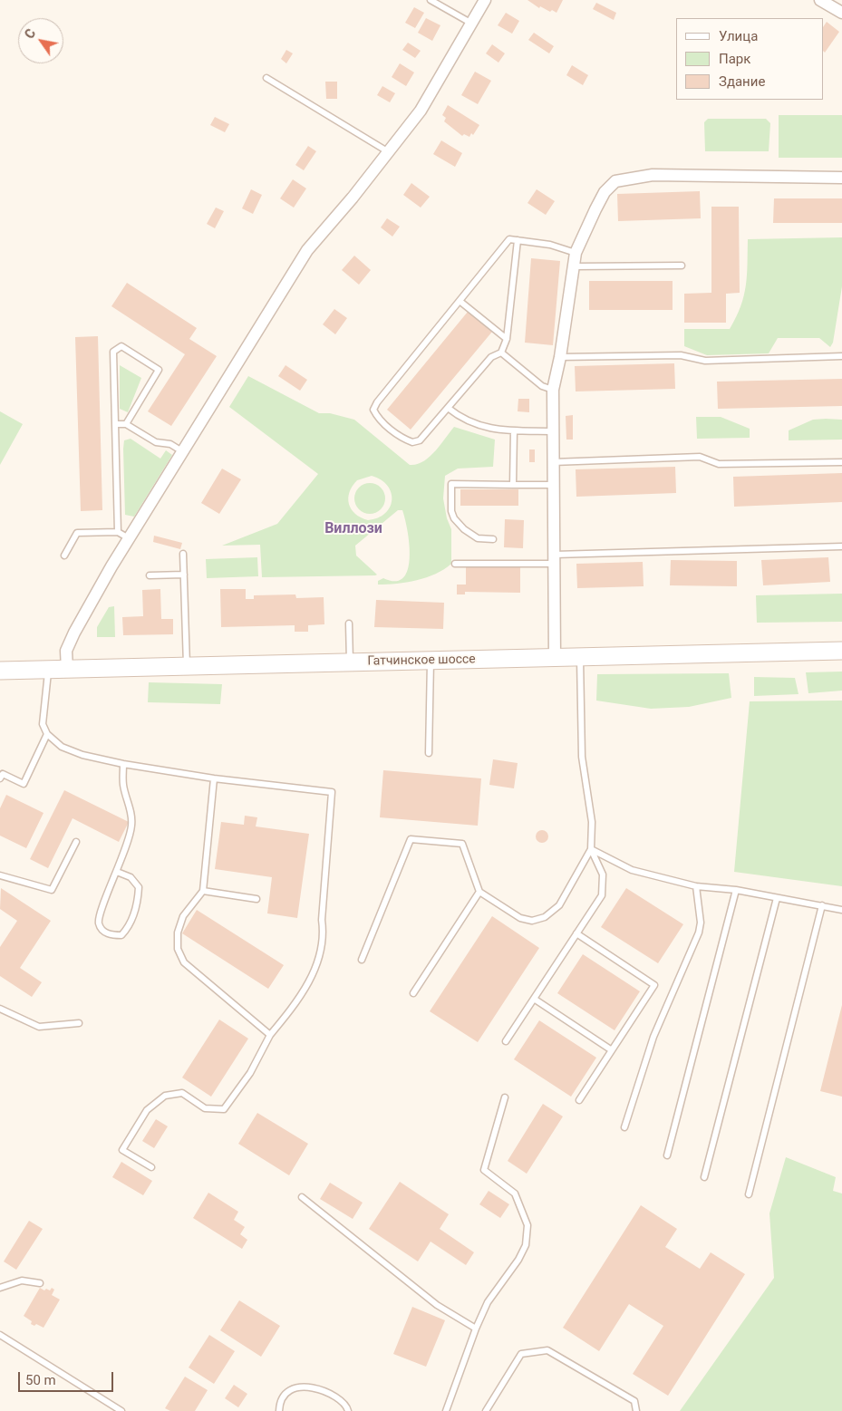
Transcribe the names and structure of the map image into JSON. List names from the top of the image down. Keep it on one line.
{"streets":{"main road":["Гатчинское шоссе"]},"districts":["Виллози"],"legend":["Улица","Парк","Здание"],"scale_bar":"50 m","north":"top left"}
